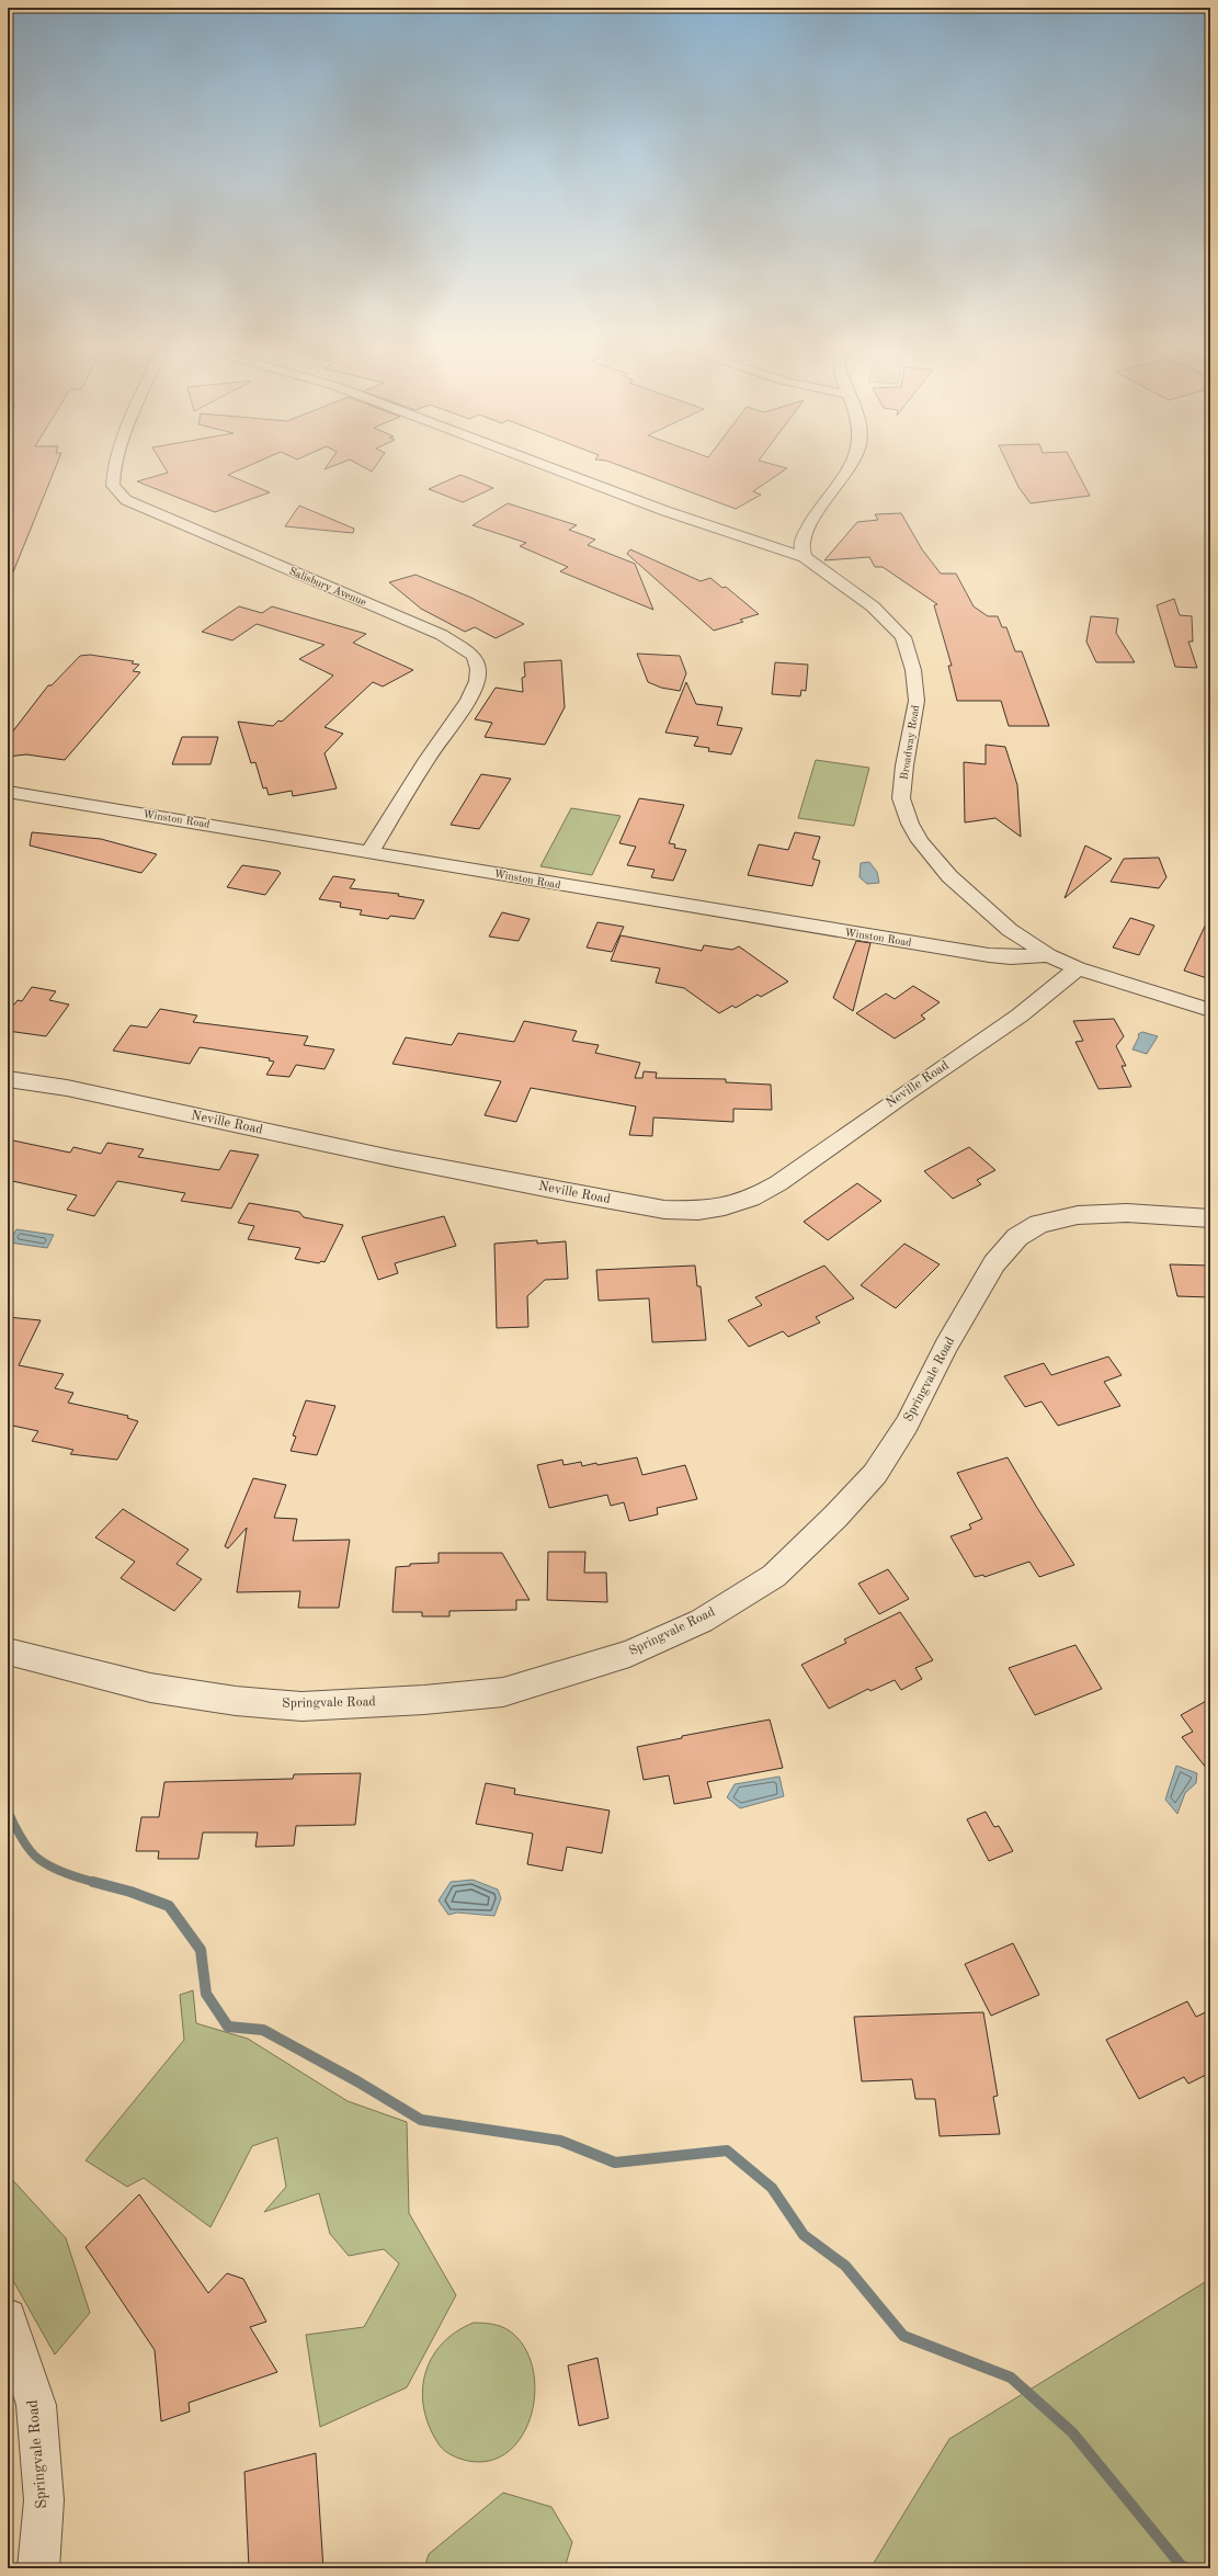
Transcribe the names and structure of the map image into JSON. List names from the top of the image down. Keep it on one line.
{"streets":{"street":["Salisbury Avenue","Broadway Road","Winston Road","Neville Road","Springvale Road"]},"crossings":[["Salisbury Avenue","Winston Road"],["Broadway Road","Winston Road"],["Broadway Road","Neville Road"]]}
